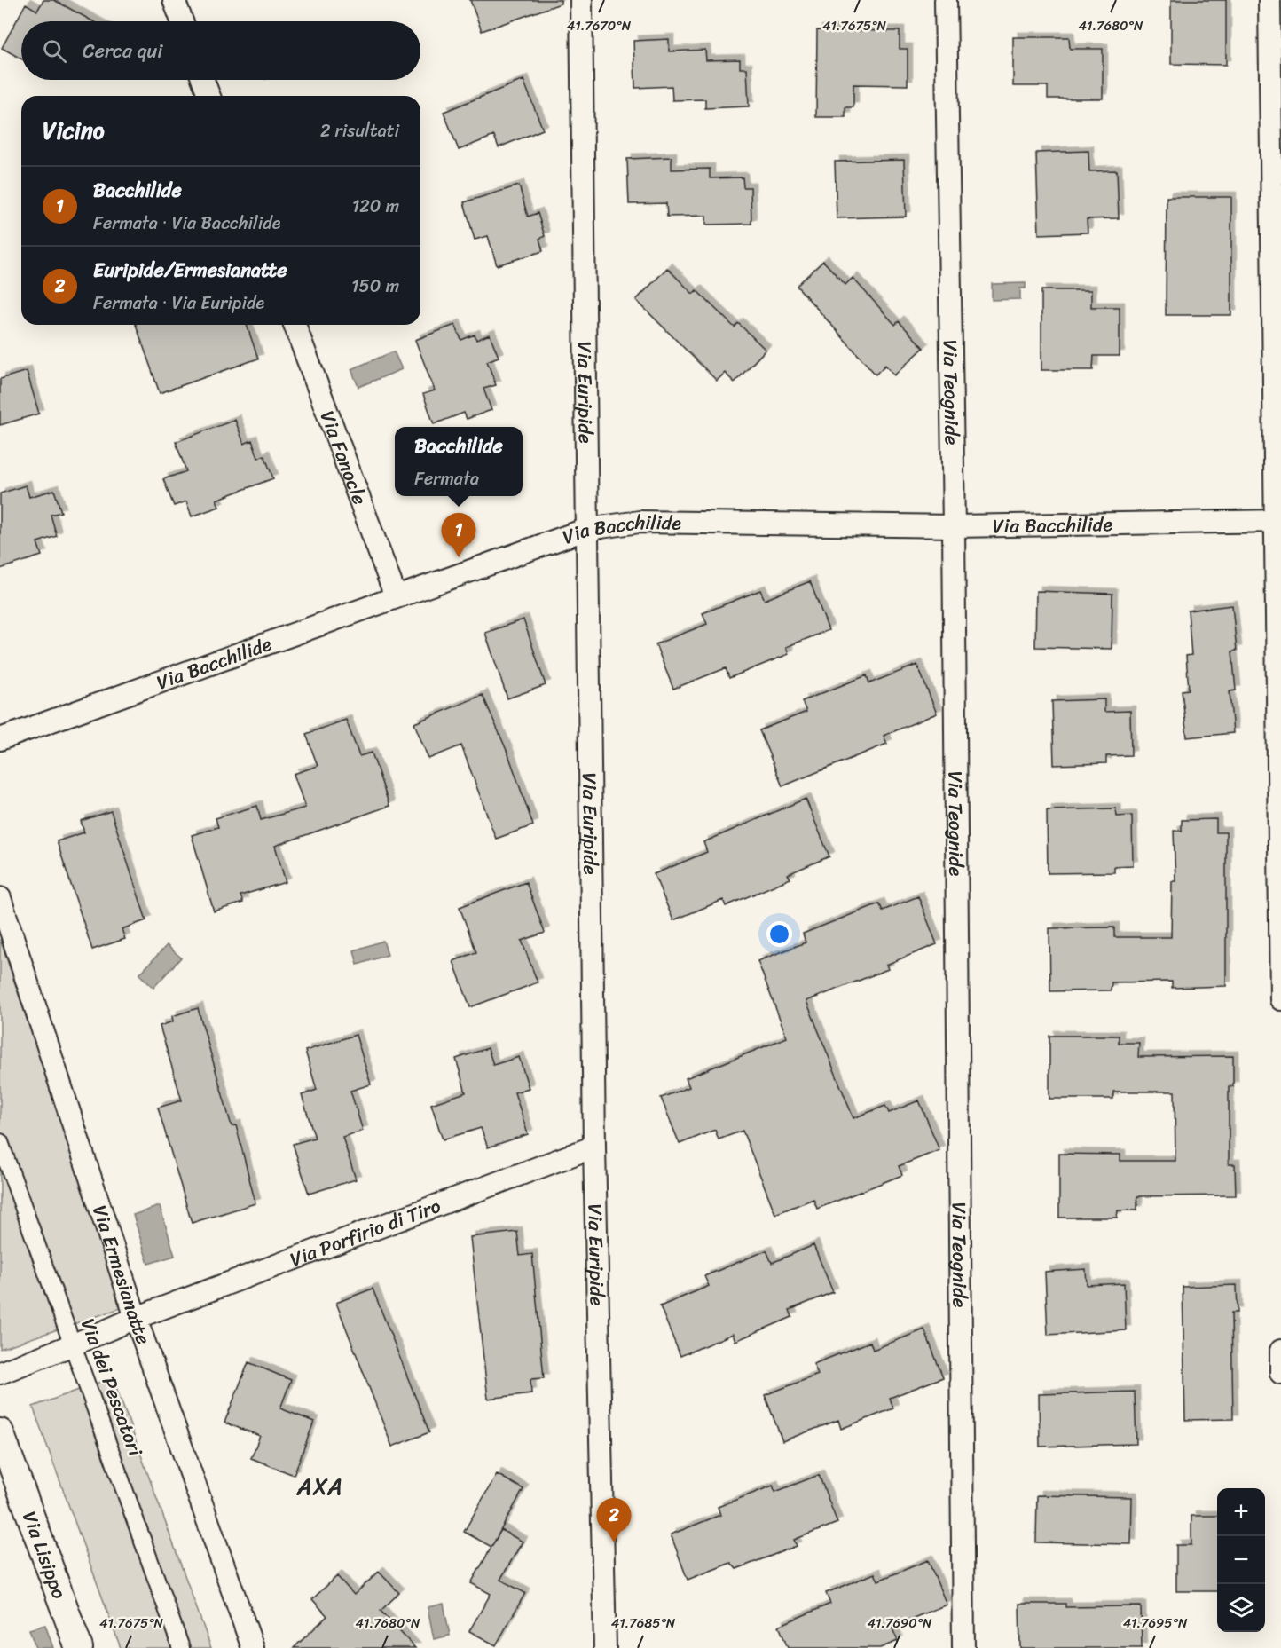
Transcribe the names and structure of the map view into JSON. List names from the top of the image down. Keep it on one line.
{"streets":{"street":["Via Euripide","Via Teognide","Via Fanocle","Via Bacchilide","Via Porfirio di Tiro","Via Ermesianatte","Via dei Pescatori","Via Lisippo"]},"crossings":[["Via Euripide","Via Bacchilide"],["Via Euripide","Via Porfirio di Tiro"],["Via Teognide","Via Bacchilide"],["Via Fanocle","Via Bacchilide"],["Via Porfirio di Tiro","Via Ermesianatte"],["Via Porfirio di Tiro","Via dei Pescatori"]],"districts":["AXA"],"page":{"search":"Cerca qui","heading":["Vicino","2 risultati"],"list":[{"mark":"1","name":"Bacchilide","note":"Fermata · Via Bacchilide","value":"120 m"},{"mark":"2","name":"Euripide/Ermesianatte","note":"Fermata · Via Euripide","value":"150 m"}],"popup":["Bacchilide","Fermata"],"pins":["1","2"],"map_buttons":["+","−"]},"coordinates":["41.7670°N","41.7675°N","41.7680°N","41.7685°N","41.7690°N","41.7695°N"]}
